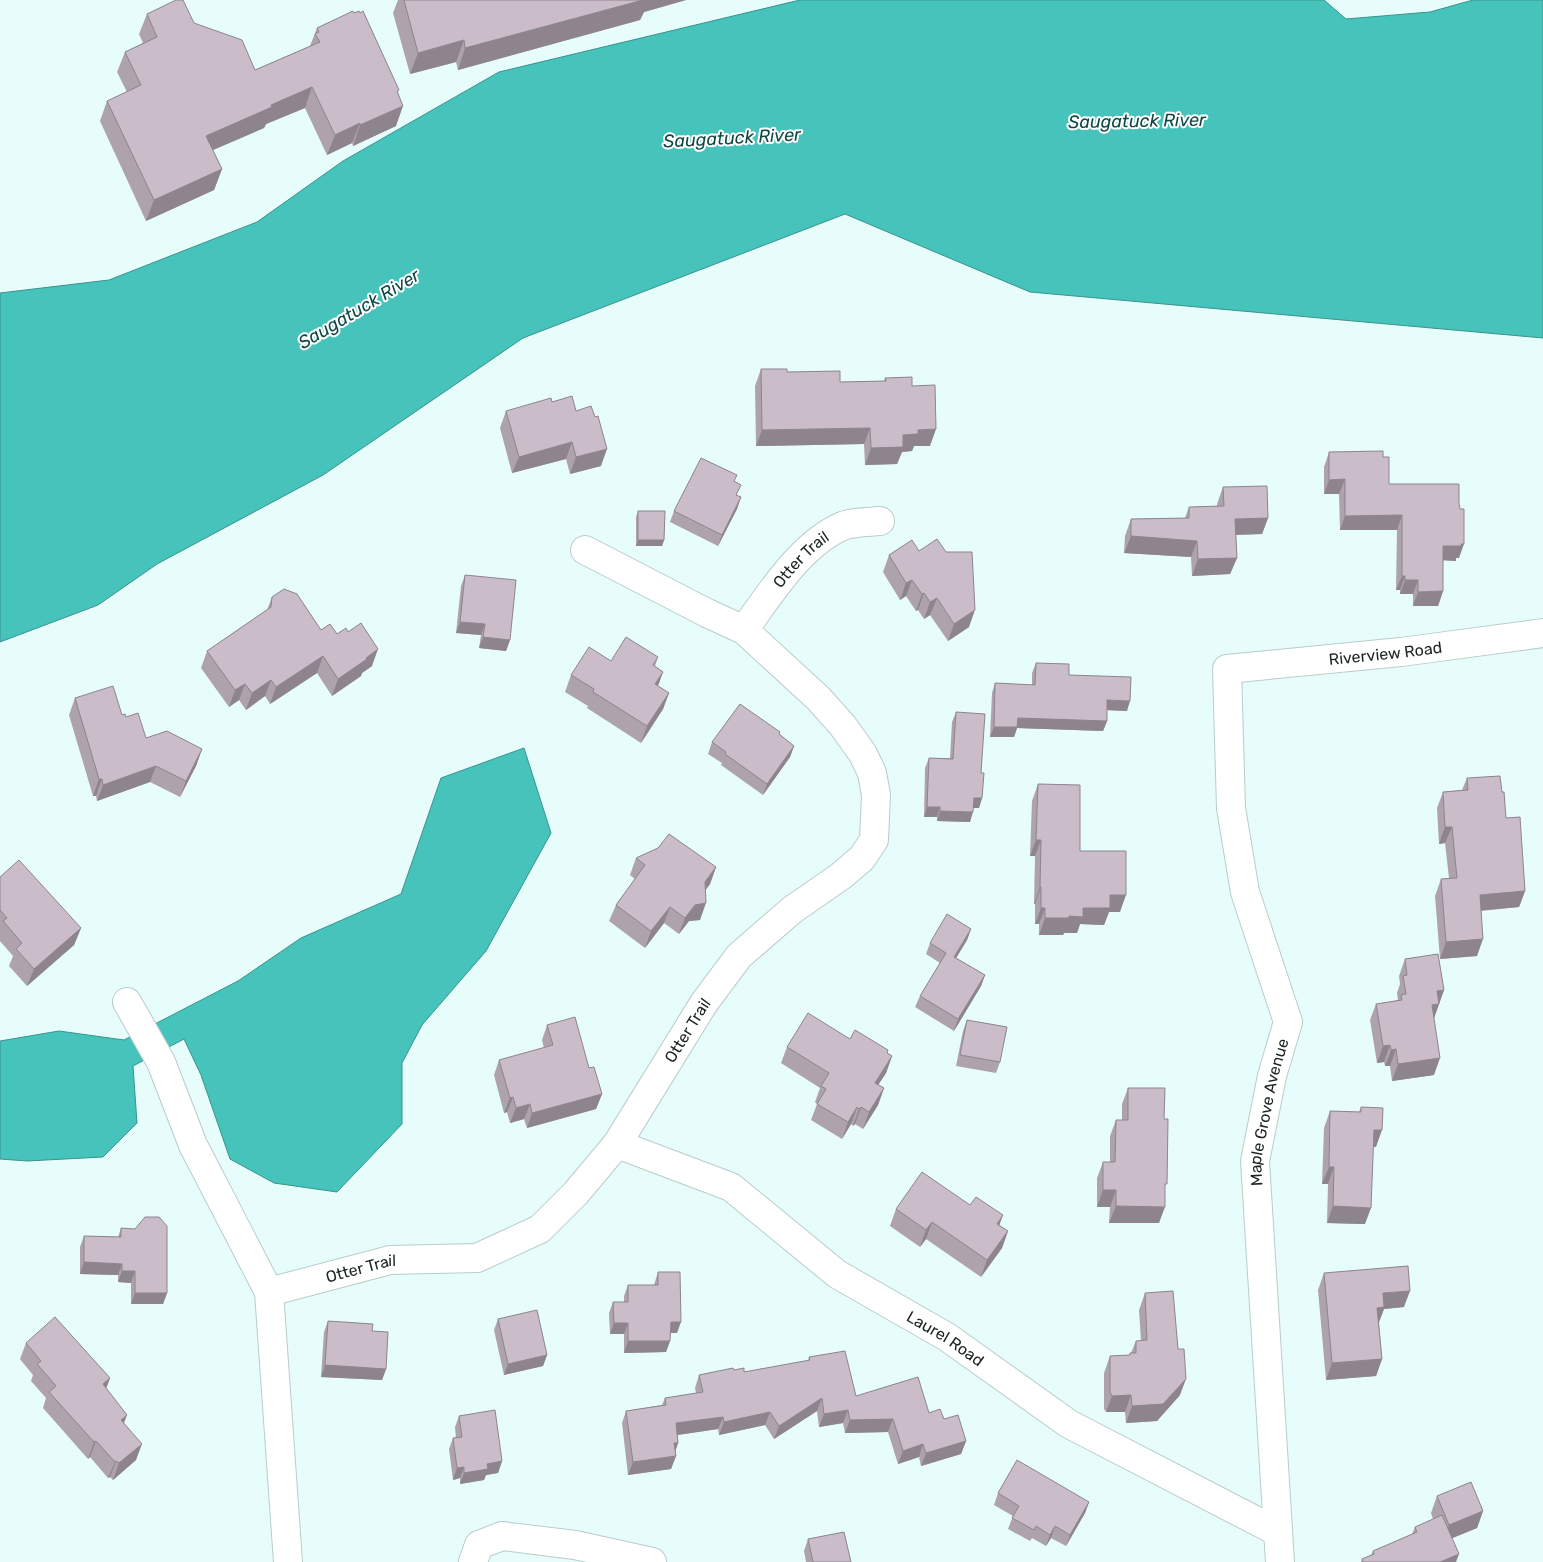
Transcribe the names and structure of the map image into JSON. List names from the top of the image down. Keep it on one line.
{"streets":{"street":["Otter Trail","Riverview Road","Maple Grove Avenue","Laurel Road"]},"crossings":[["Otter Trail","Laurel Road"],["Riverview Road","Maple Grove Avenue"],["Maple Grove Avenue","Laurel Road"]],"water":["Saugatuck River"]}
